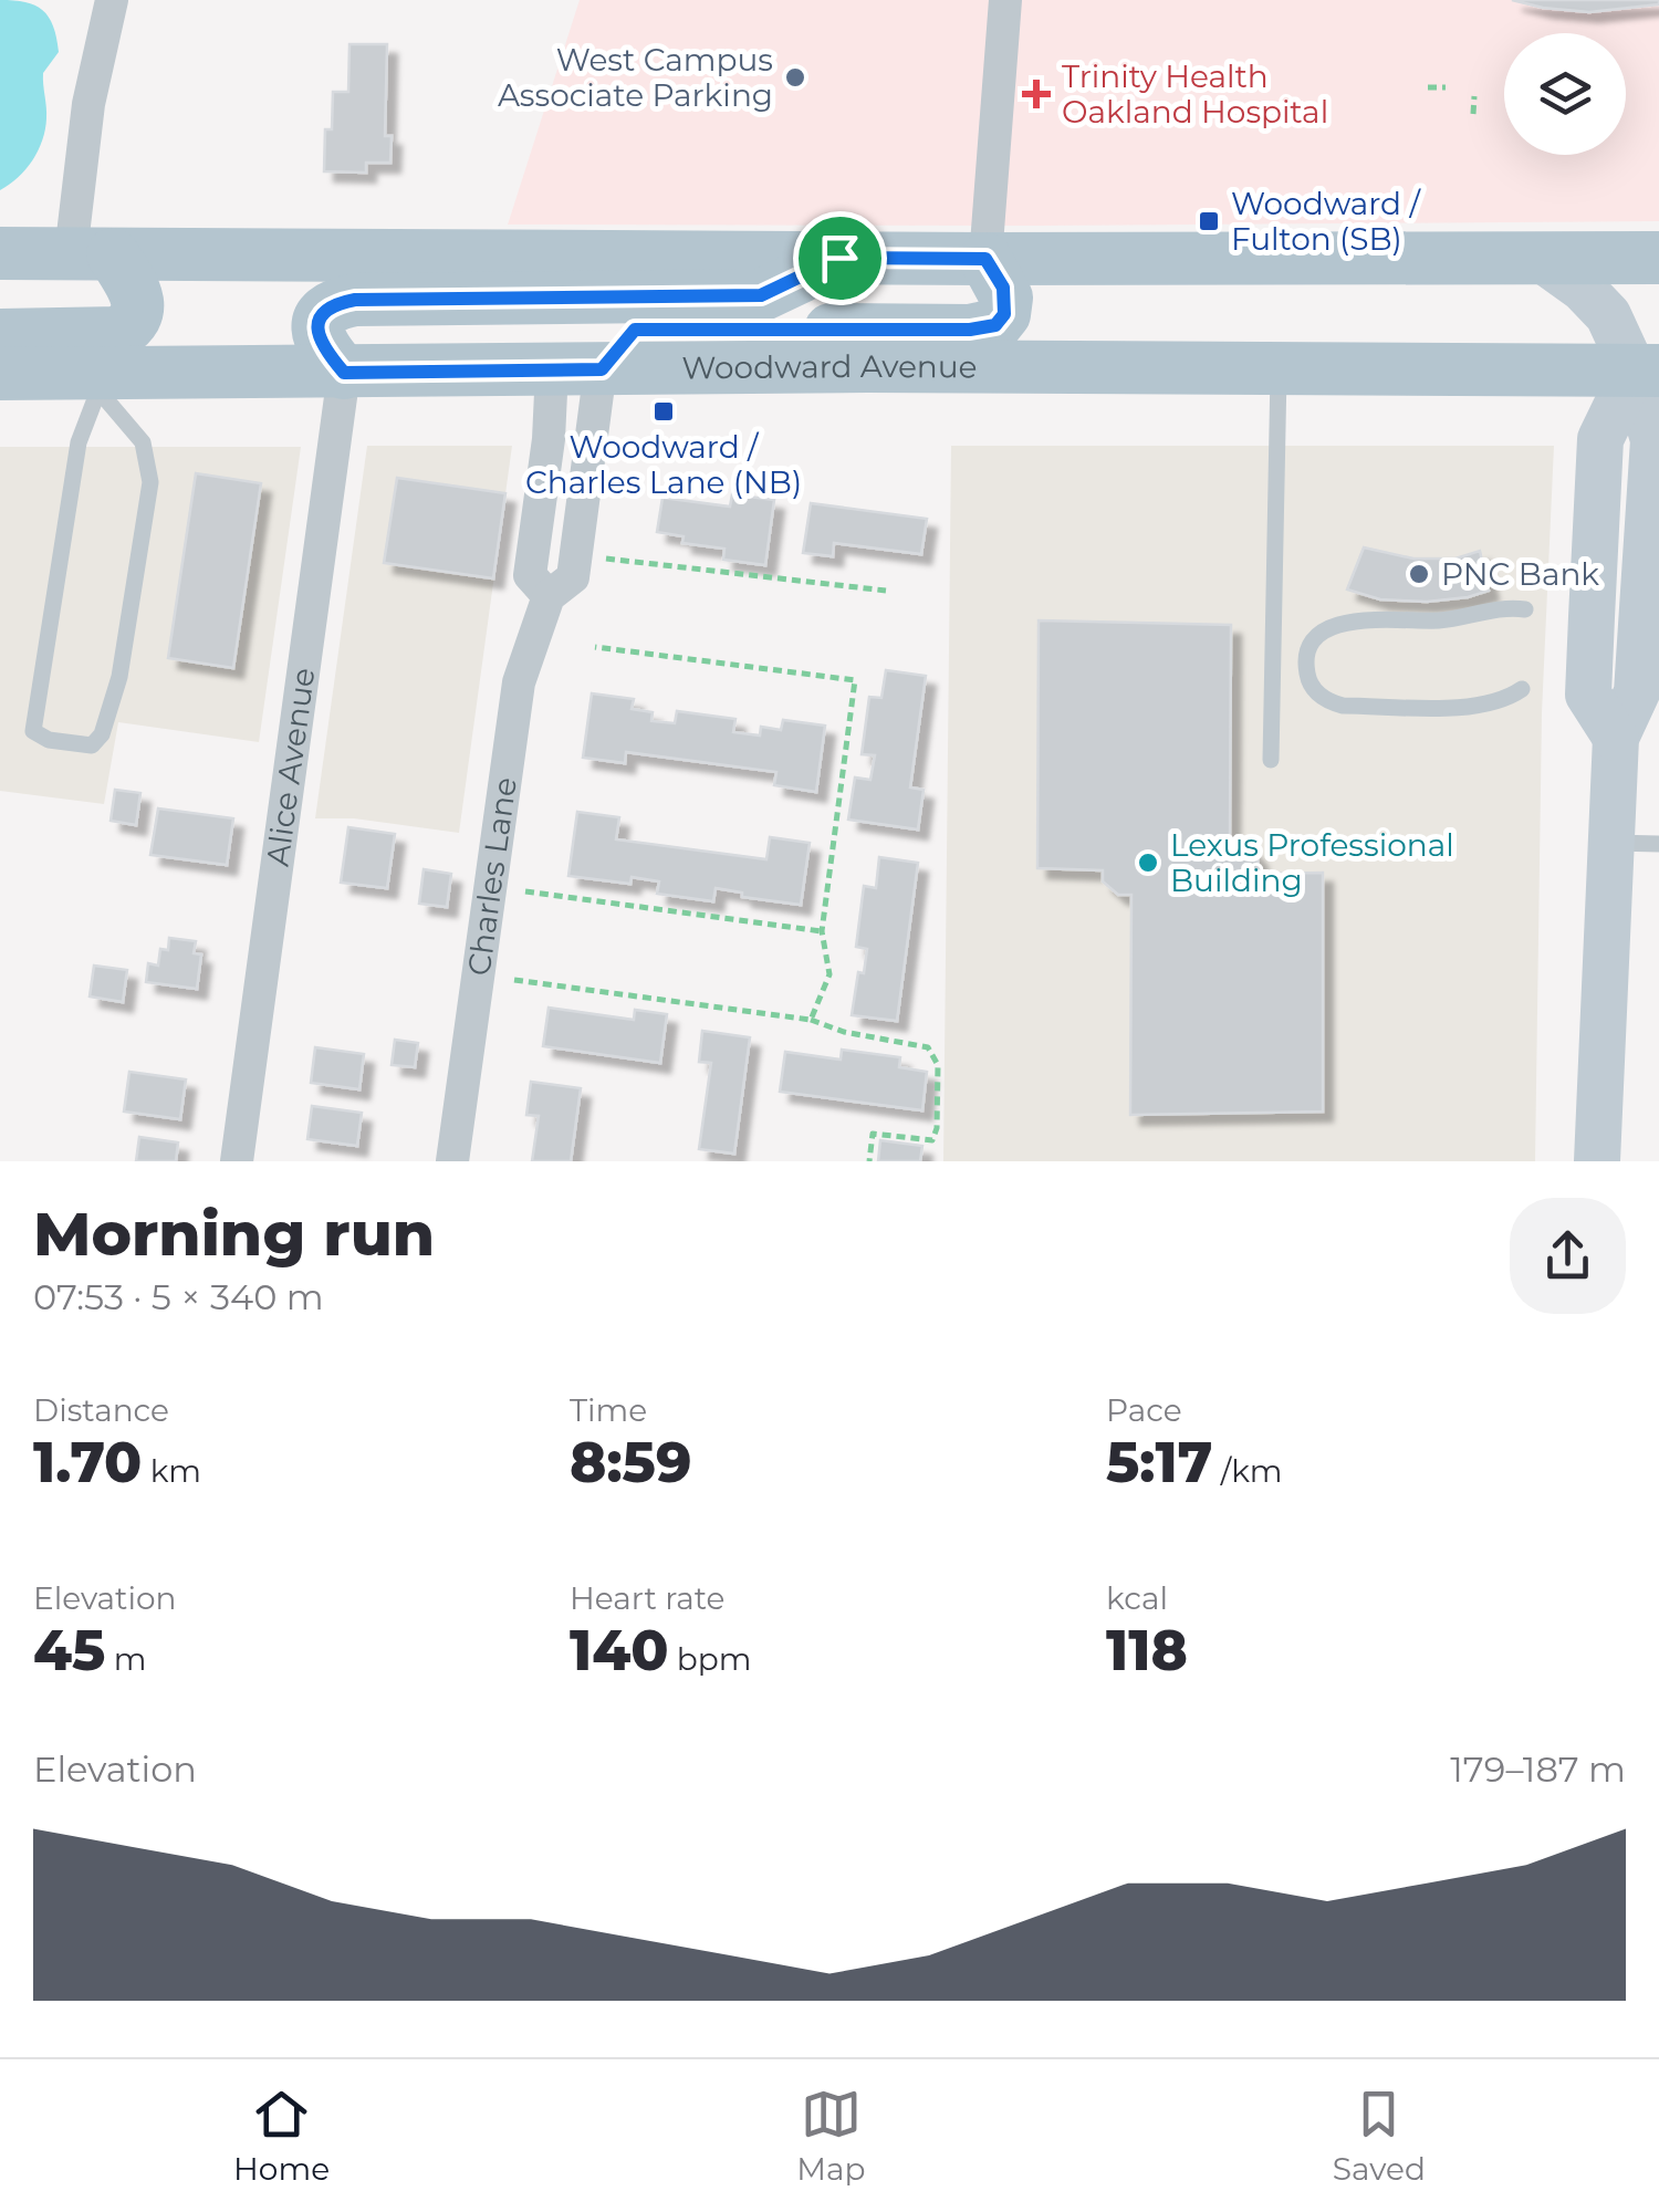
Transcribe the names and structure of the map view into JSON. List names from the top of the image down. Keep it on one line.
{"streets":{"main road":["Woodward Avenue"],"street":["Alice Avenue","Charles Lane"]},"crossings":[["Woodward Avenue","Alice Avenue"],["Woodward Avenue","Charles Lane"]],"places":{"other":["West Campus Associate Parking","PNC Bank","Lexus Professional Building"],"health":["Trinity Health Oakland Hospital"],"transit":["Woodward / Fulton (SB)","Woodward / Charles Lane (NB)"]},"page":{"heading":["Morning run","07:53 · 5 × 340 m"],"stats":[["Distance","1.70 km"],["Time","8:59"],["Pace","5:17 /km"],["Elevation","45 m"],["Heart rate","140 bpm"],["kcal","118"]],"chart":["Elevation","179–187 m"],"tabs":["Home","Map","Saved"]}}
